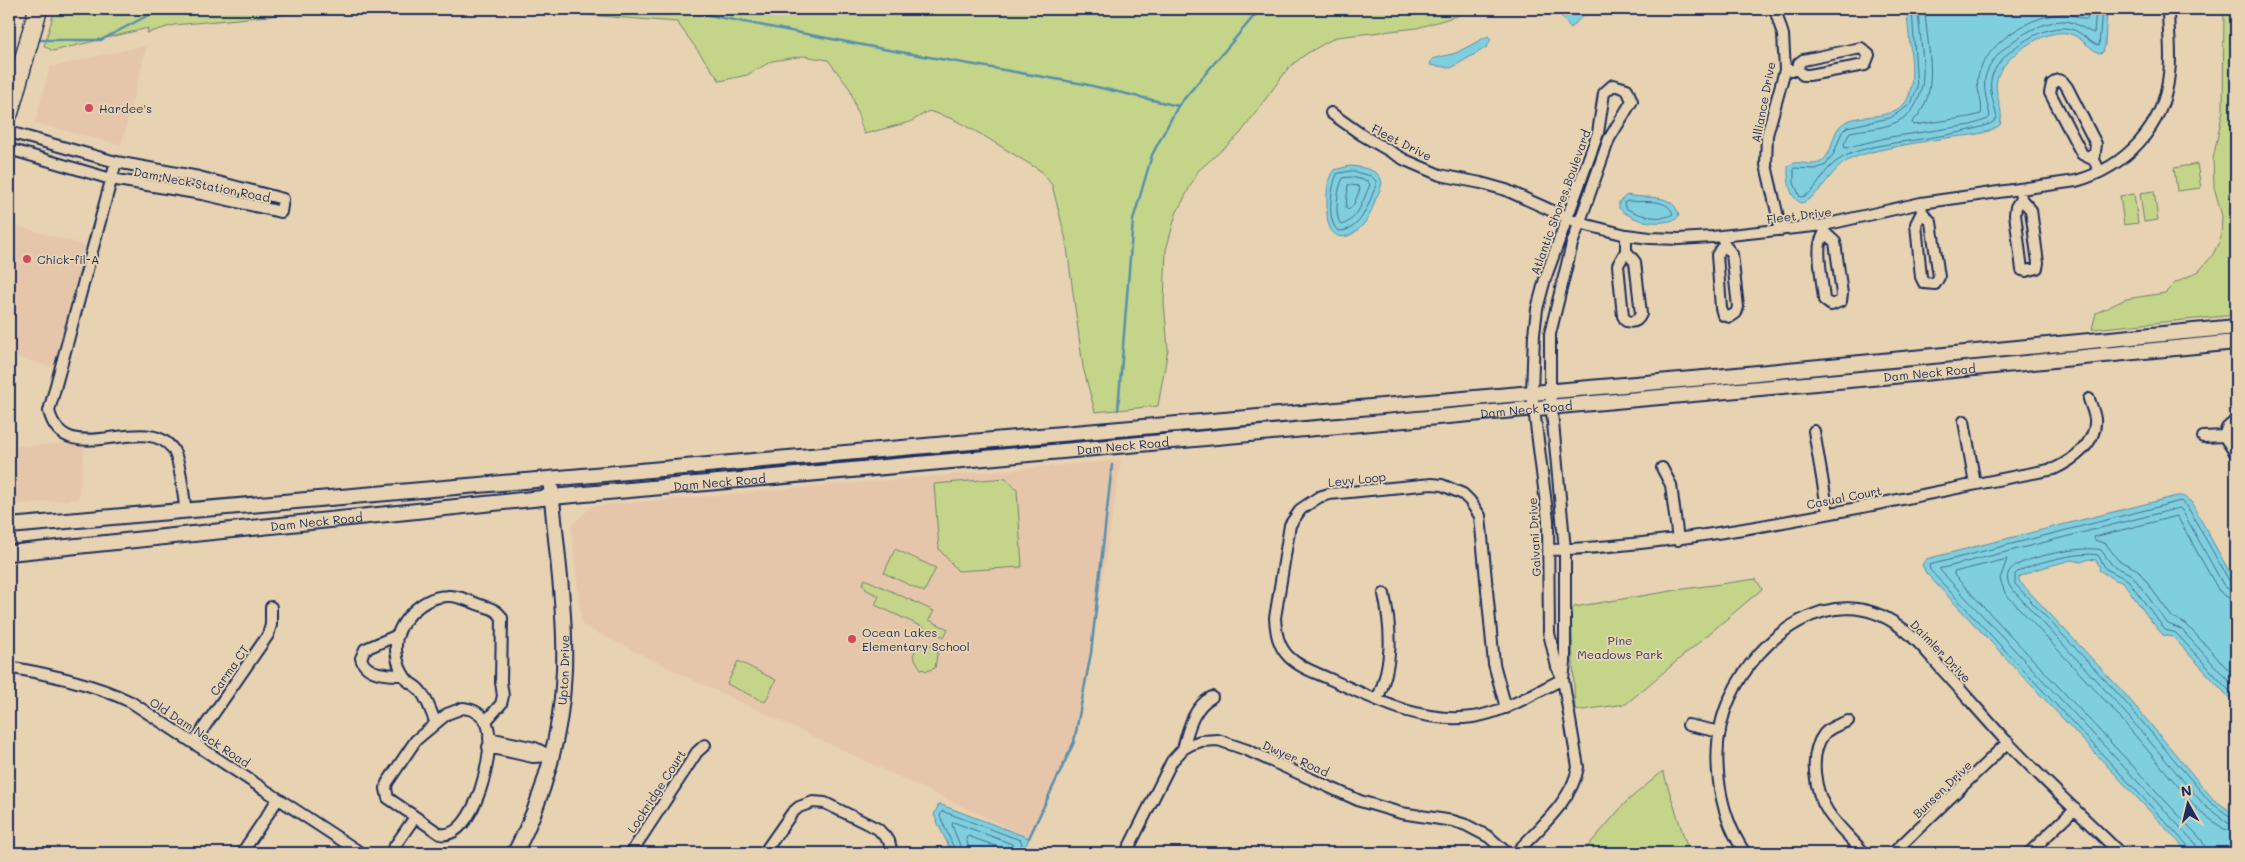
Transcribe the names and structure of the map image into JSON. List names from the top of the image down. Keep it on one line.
{"streets":{"main road":["Dam Neck Road","Upton Drive"],"street":["Alliance Drive","Fleet Drive","Dam Neck Station Road","Atlantic Shores Boulevard","Levy Loop","Casual Court","Galvani Drive","Daimler Drive","Carma CT","Old Dam Neck Road","Dwyer Road","Bunsen Drive","Lockridge Court"]},"crossings":[["Alliance Drive","Fleet Drive"],["Fleet Drive","Atlantic Shores Boulevard"],["Atlantic Shores Boulevard","Dam Neck Road"],["Atlantic Shores Boulevard","Galvani Drive"],["Dam Neck Road","Galvani Drive"],["Dam Neck Road","Upton Drive"],["Levy Loop","Galvani Drive"],["Casual Court","Galvani Drive"],["Daimler Drive","Bunsen Drive"],["Carma CT","Old Dam Neck Road"]],"parks":["Pine Meadows Park"],"places":["Hardee's","Chick-fil-A","Ocean Lakes Elementary School"],"north":"top"}
